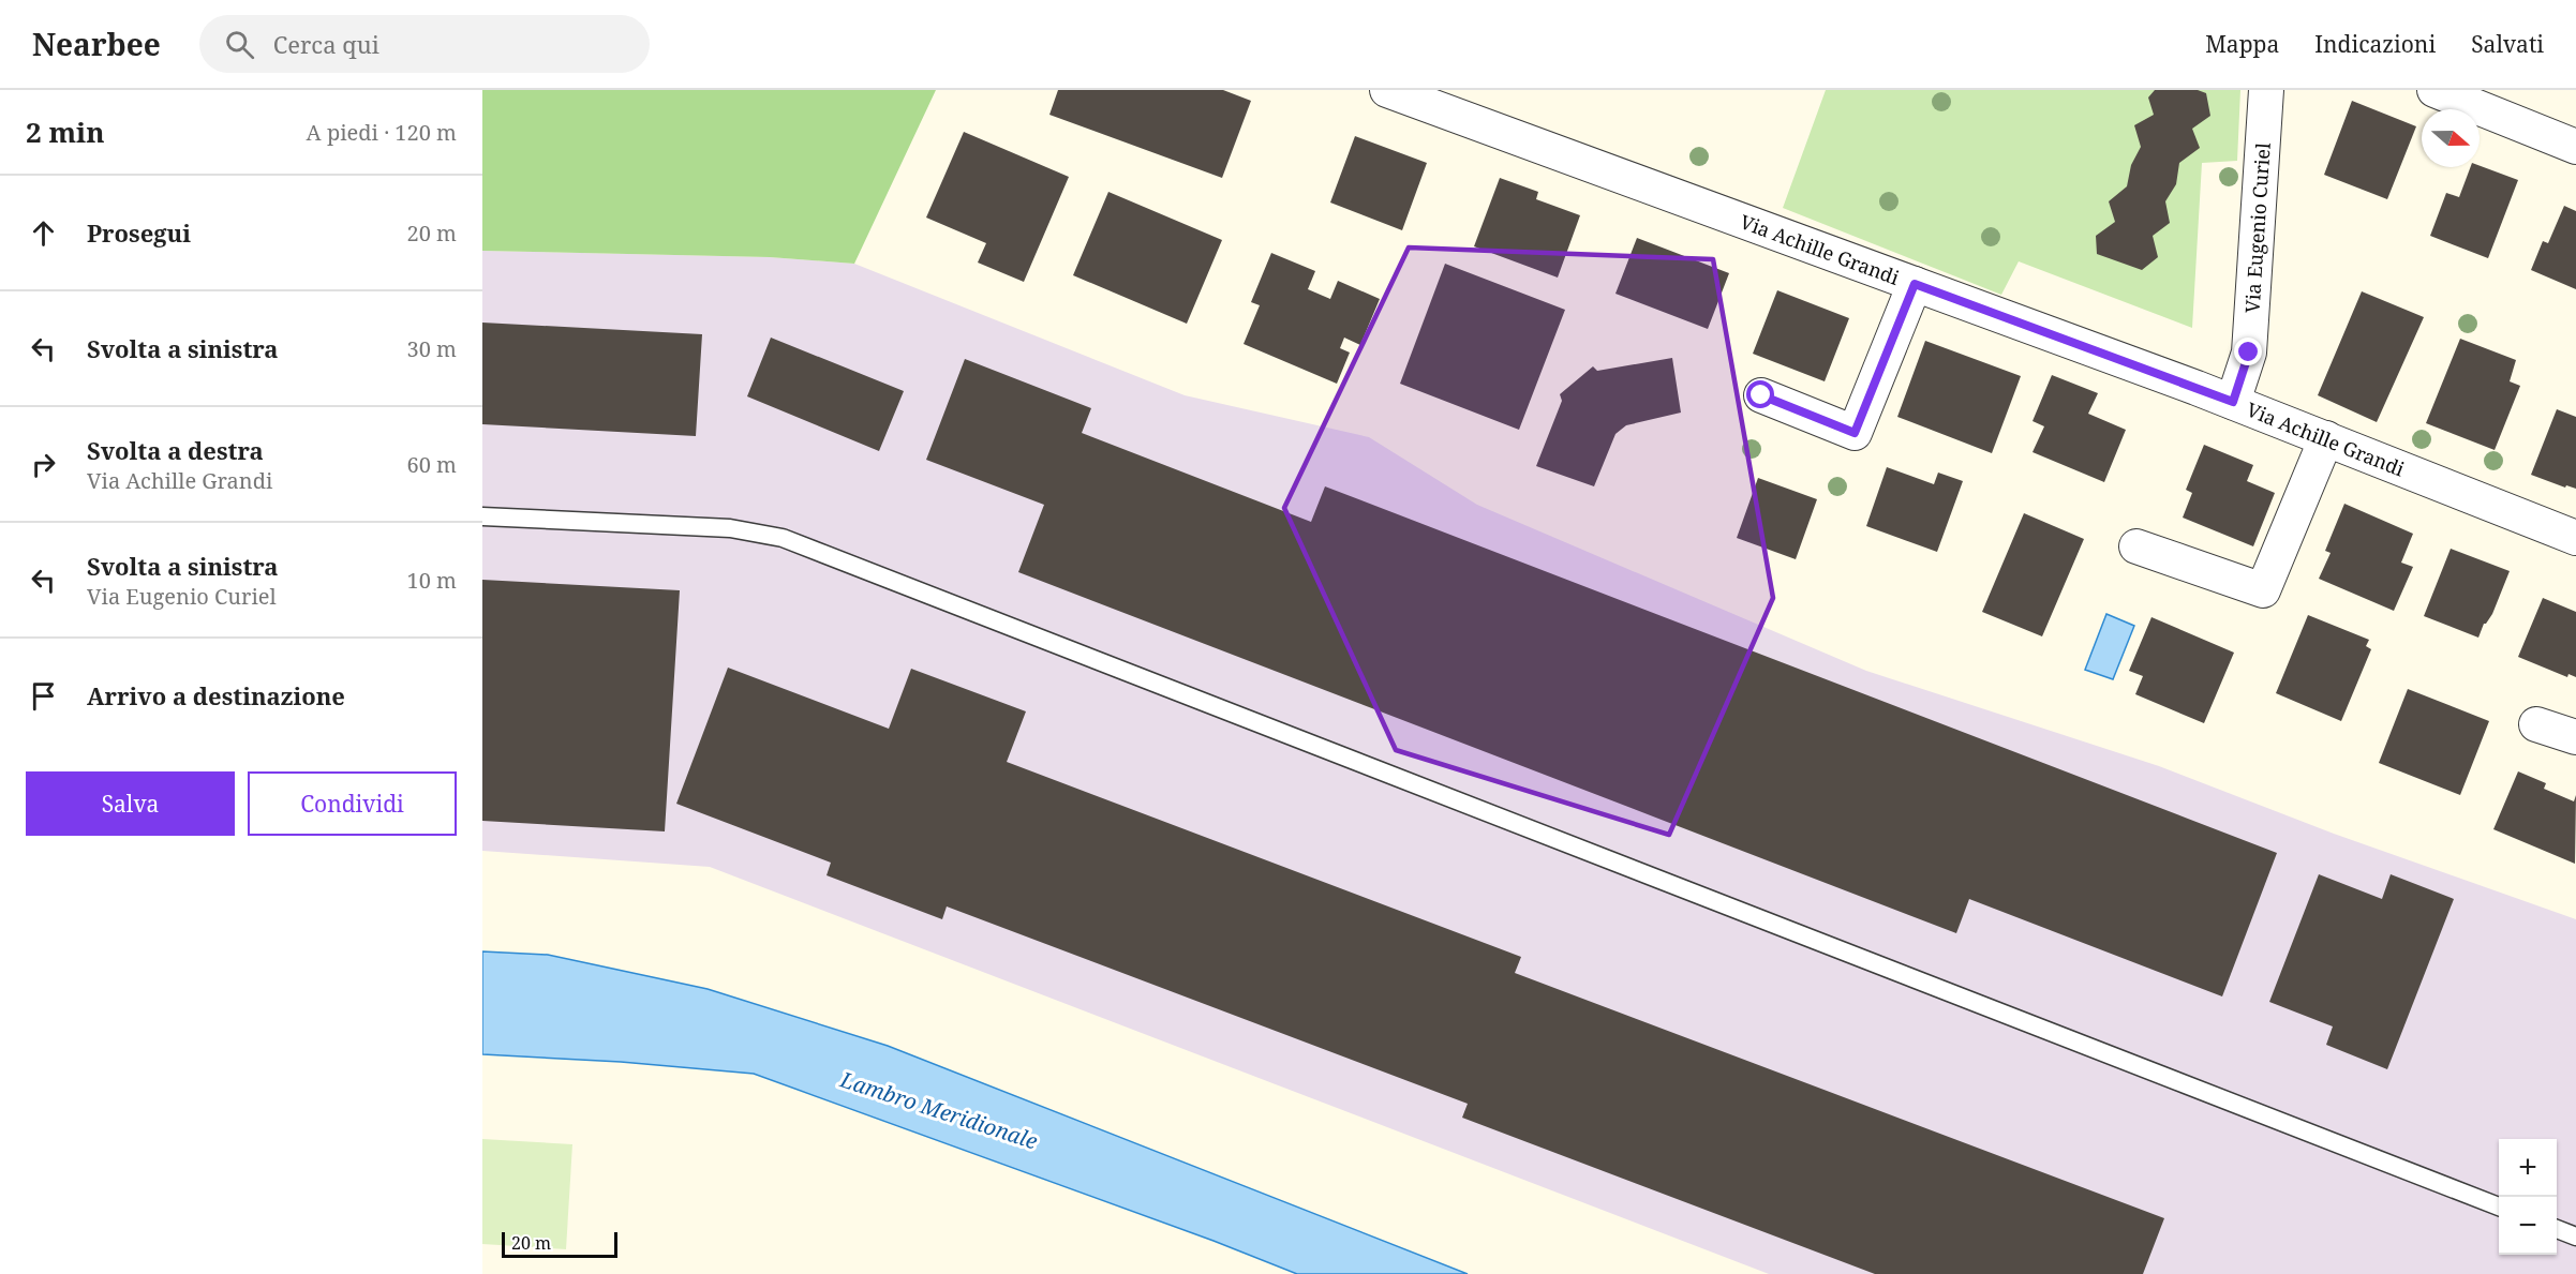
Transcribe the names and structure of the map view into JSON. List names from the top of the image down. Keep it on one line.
{"streets":{"street":["Via Eugenio Curiel","Via Achille Grandi"]},"crossings":[["Via Eugenio Curiel","Via Achille Grandi"]],"water":["Lambro Meridionale"],"scale_bar":"20 m","north":"right","page":{"header":"Nearbee","search":"Cerca qui","nav":["Mappa","Indicazioni","Salvati"],"heading":["2 min","A piedi · 120 m"],"list":[["Prosegui","20 m"],["Svolta a sinistra","30 m"],["Svolta a destra","Via Achille Grandi","60 m"],["Svolta a sinistra","Via Eugenio Curiel","10 m"],"Arrivo a destinazione"],"buttons":["Salva","Condividi"],"map_buttons":["+","−"],"scale":"20 m"}}
